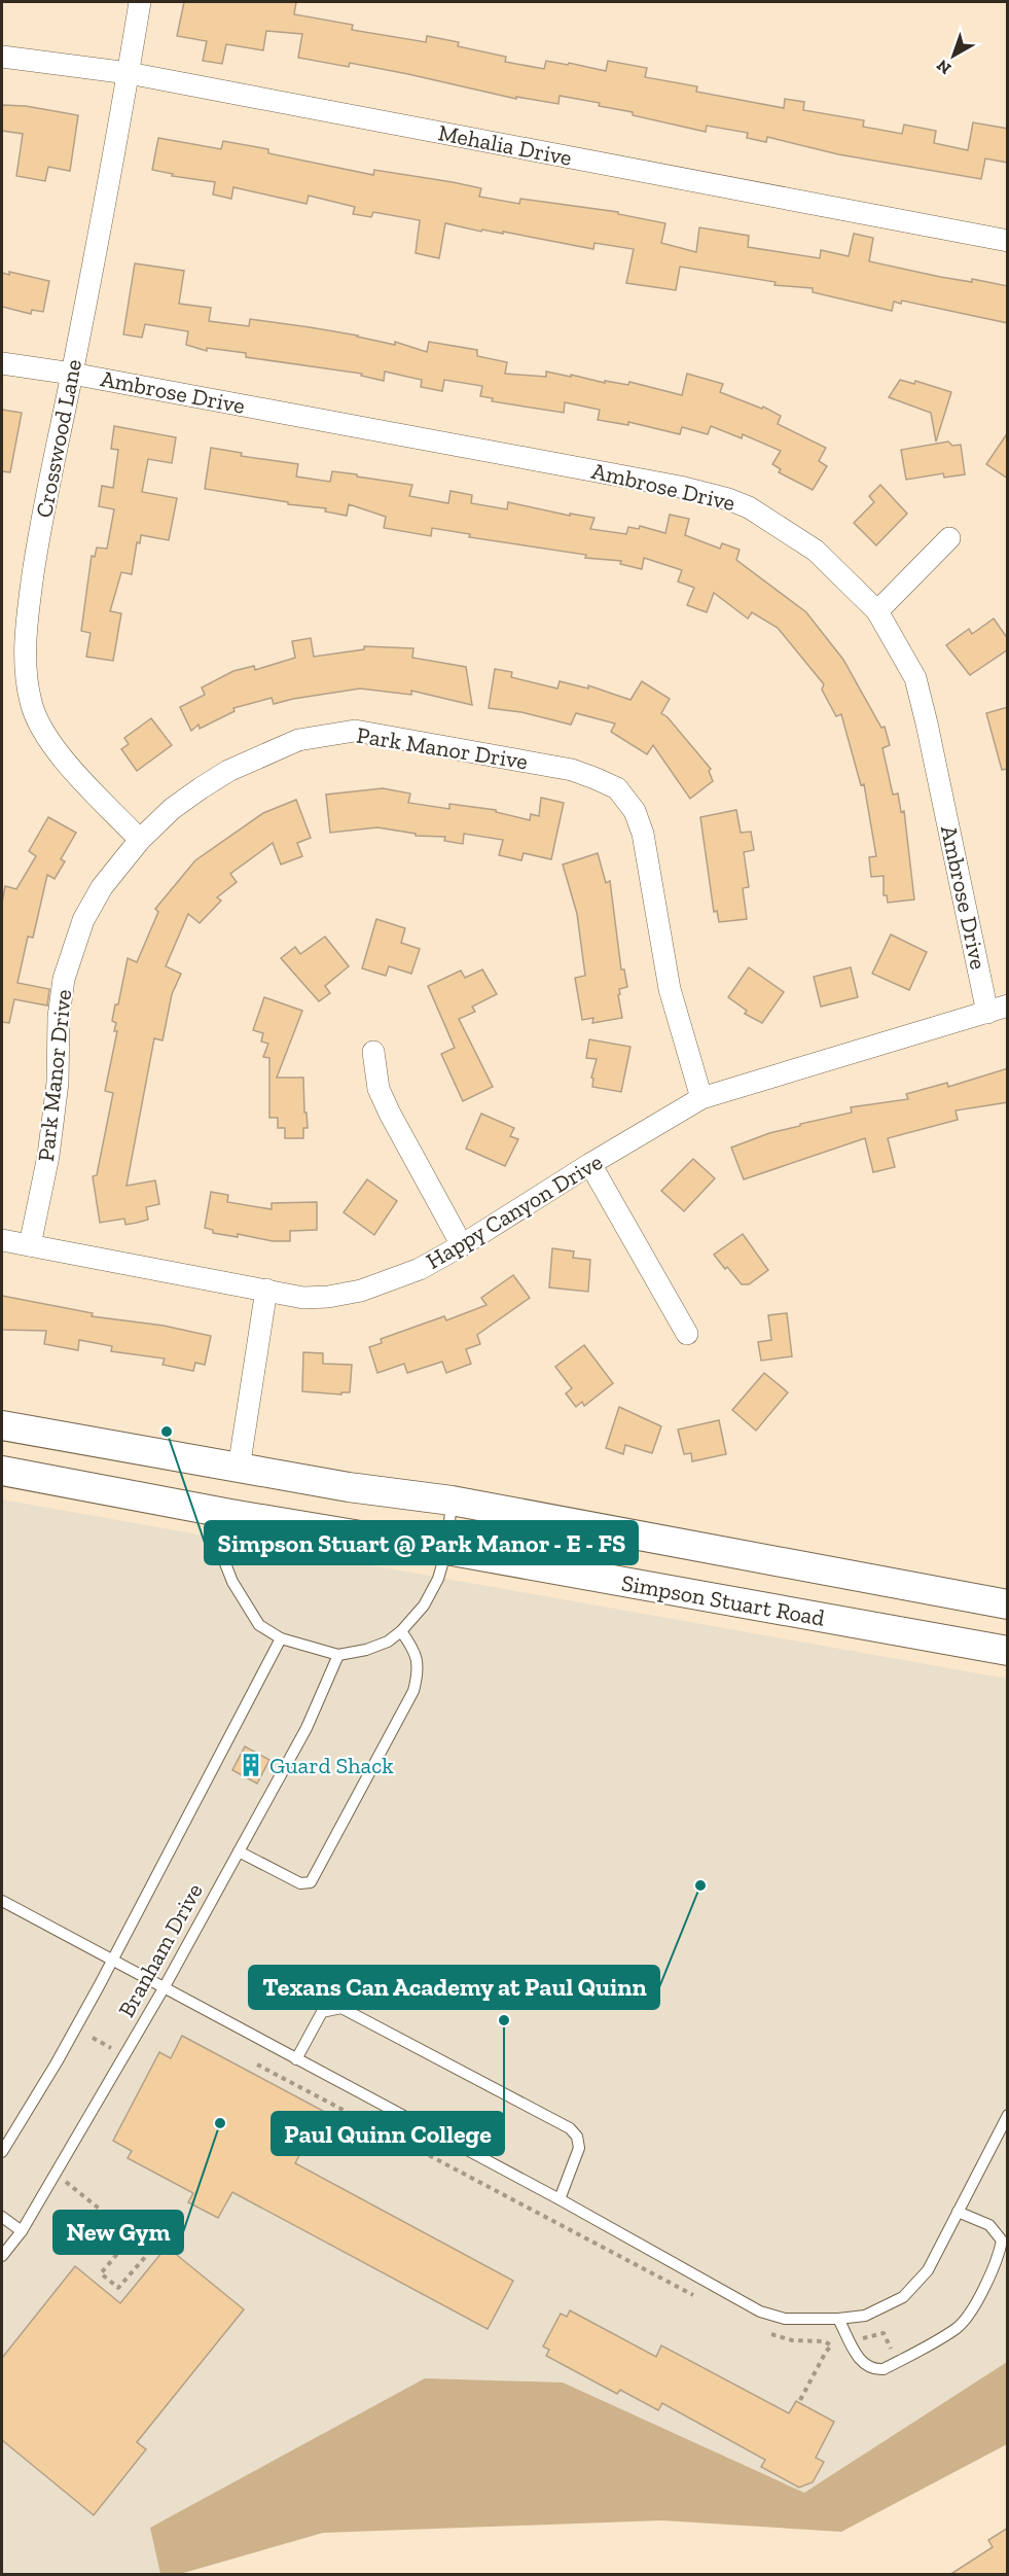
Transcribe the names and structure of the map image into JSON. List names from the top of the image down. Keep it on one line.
{"streets":{"main road":["Simpson Stuart Road"],"street":["Mehalia Drive","Ambrose Drive","Crosswood Lane","Park Manor Drive","Happy Canyon Drive"],"lane":["Branham Drive"]},"crossings":[["Mehalia Drive","Crosswood Lane"],["Ambrose Drive","Crosswood Lane"],["Ambrose Drive","Happy Canyon Drive"],["Crosswood Lane","Park Manor Drive"],["Park Manor Drive","Happy Canyon Drive"]],"places":{"other":["Simpson Stuart @ Park Manor - E - FS","Texans Can Academy at Paul Quinn","Paul Quinn College","New Gym"],"building":["Guard Shack"]},"north":"bottom left"}
